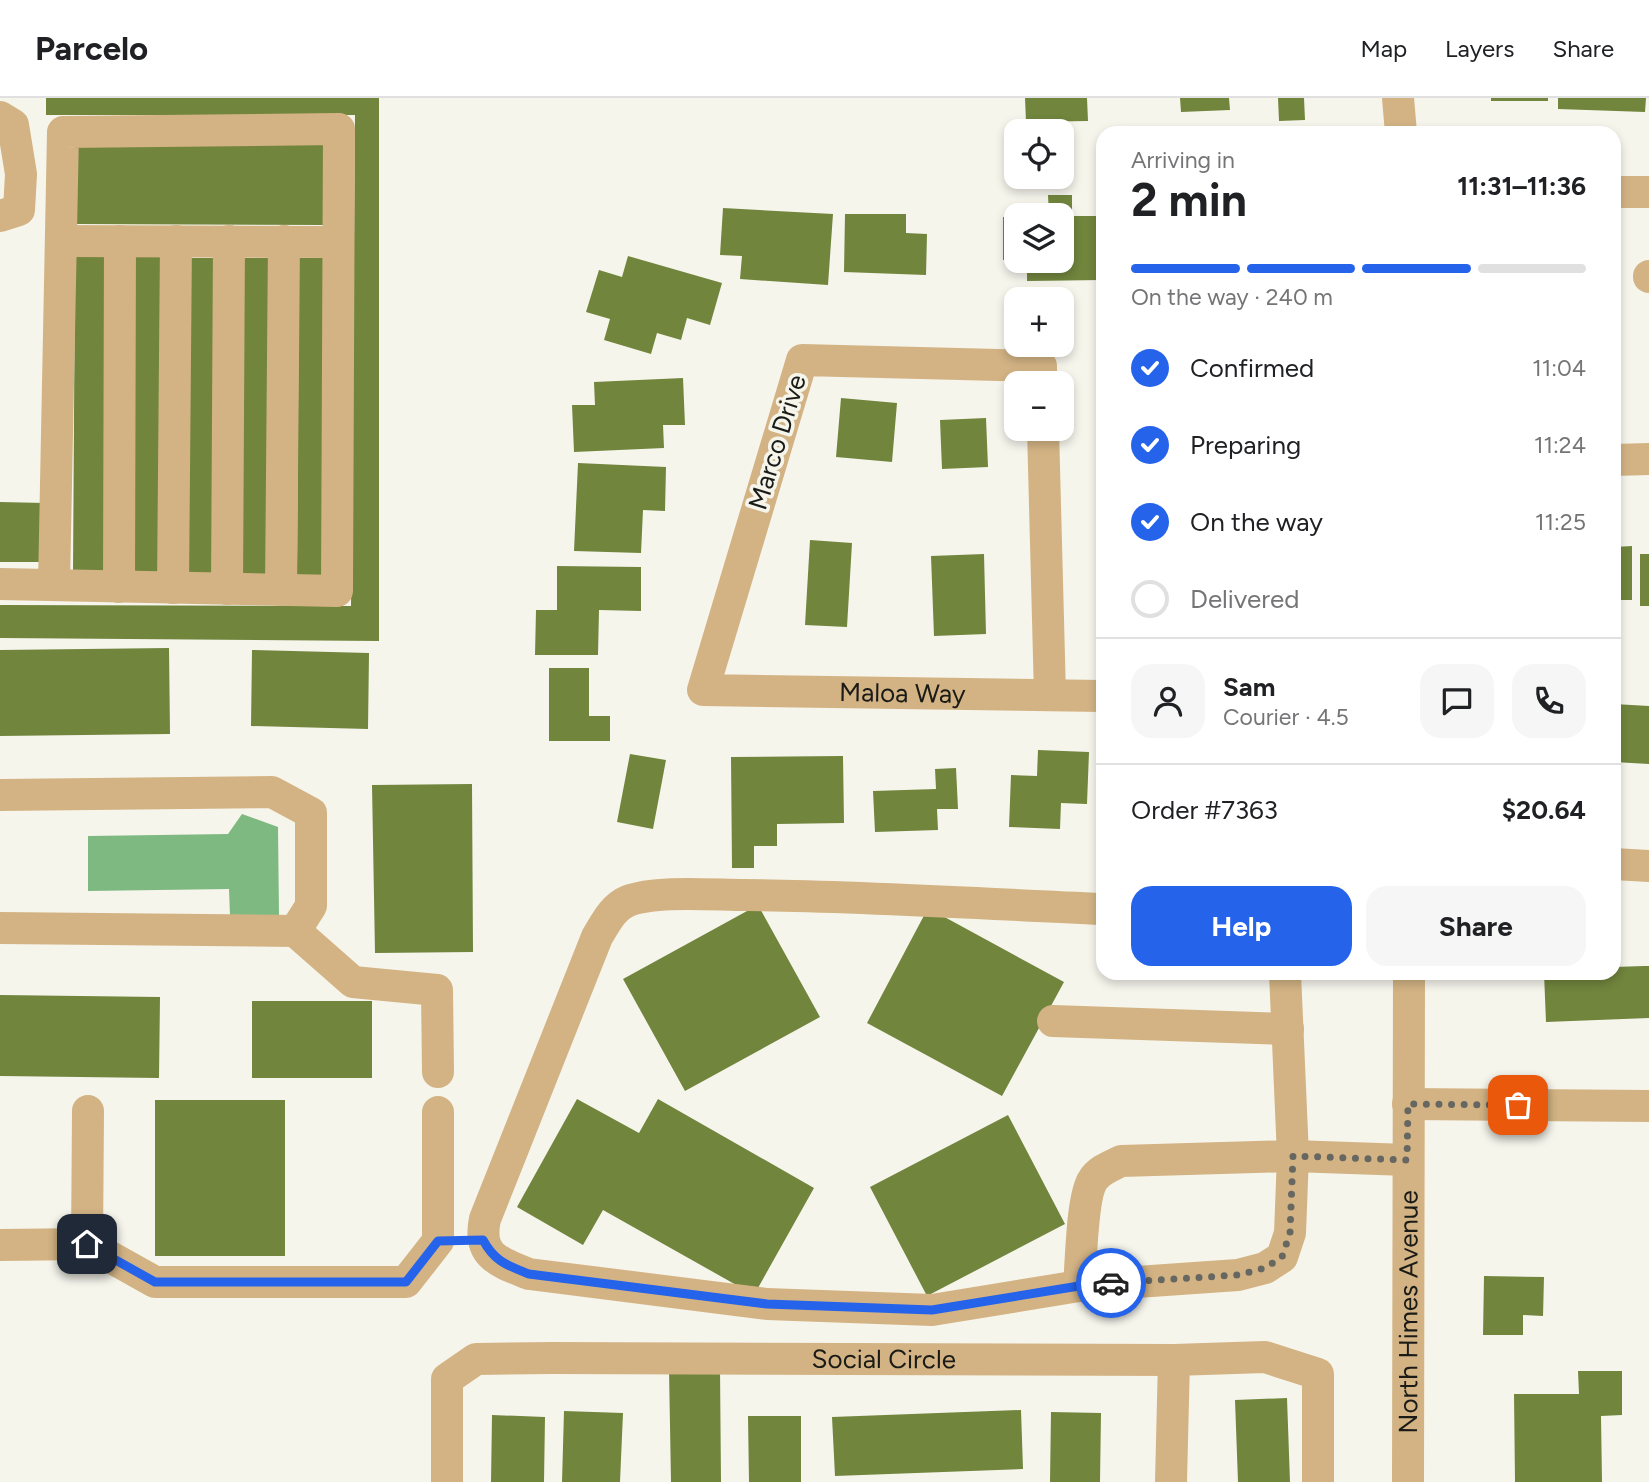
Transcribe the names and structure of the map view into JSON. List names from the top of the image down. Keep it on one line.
{"streets":{"street":["Marco Drive","Maloa Way","North Himes Avenue","Social Circle"]},"crossings":[["Marco Drive","Maloa Way"]],"page":{"header":"Parcelo","nav":["Map","Layers","Share"],"map_buttons":["+","−"],"heading":["2 min","Arriving in","11:31–11:36"],"panel":["Sam","Courier · 4.5","Order #7363","$20.64"],"bar":"On the way · 240 m","list":[["Confirmed","11:04"],["Preparing","11:24"],["On the way","11:25"],"Delivered"],"buttons":["Help","Share"]}}
